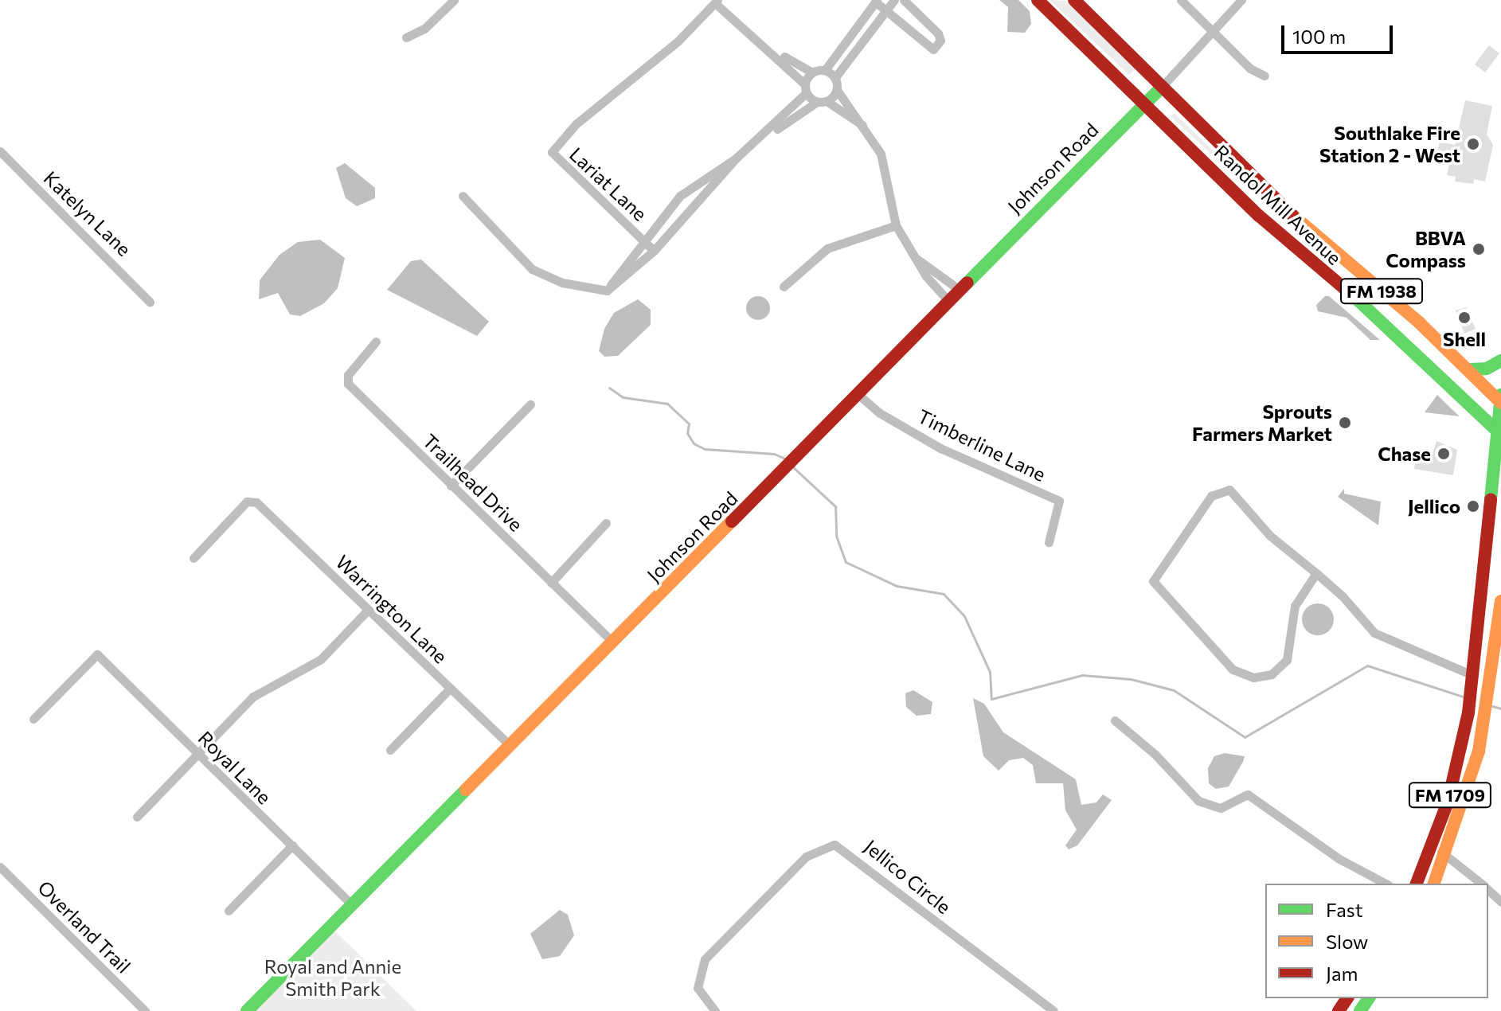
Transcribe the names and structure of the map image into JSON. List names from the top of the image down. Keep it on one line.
{"streets":{"main road":["Johnson Road","Randol Mill Avenue","FM 1938","FM 1709"],"street":["Lariat Lane","Katelyn Lane","Timberline Lane","Trailhead Drive","Warrington Lane","Royal Lane","Jellico Circle","Overland Trail"]},"crossings":[["Johnson Road","Randol Mill Avenue"],["Johnson Road","Timberline Lane"],["Johnson Road","Trailhead Drive"],["Johnson Road","Warrington Lane"],["Johnson Road","Royal Lane"],["Randol Mill Avenue","FM 1709"]],"parks":["Royal and Annie Smith Park"],"places":["Southlake Fire Station 2 - West","BBVA Compass","Shell","Sprouts Farmers Market","Chase","Jellico"],"legend":["Fast","Slow","Jam"],"scale_bar":"100 m"}
